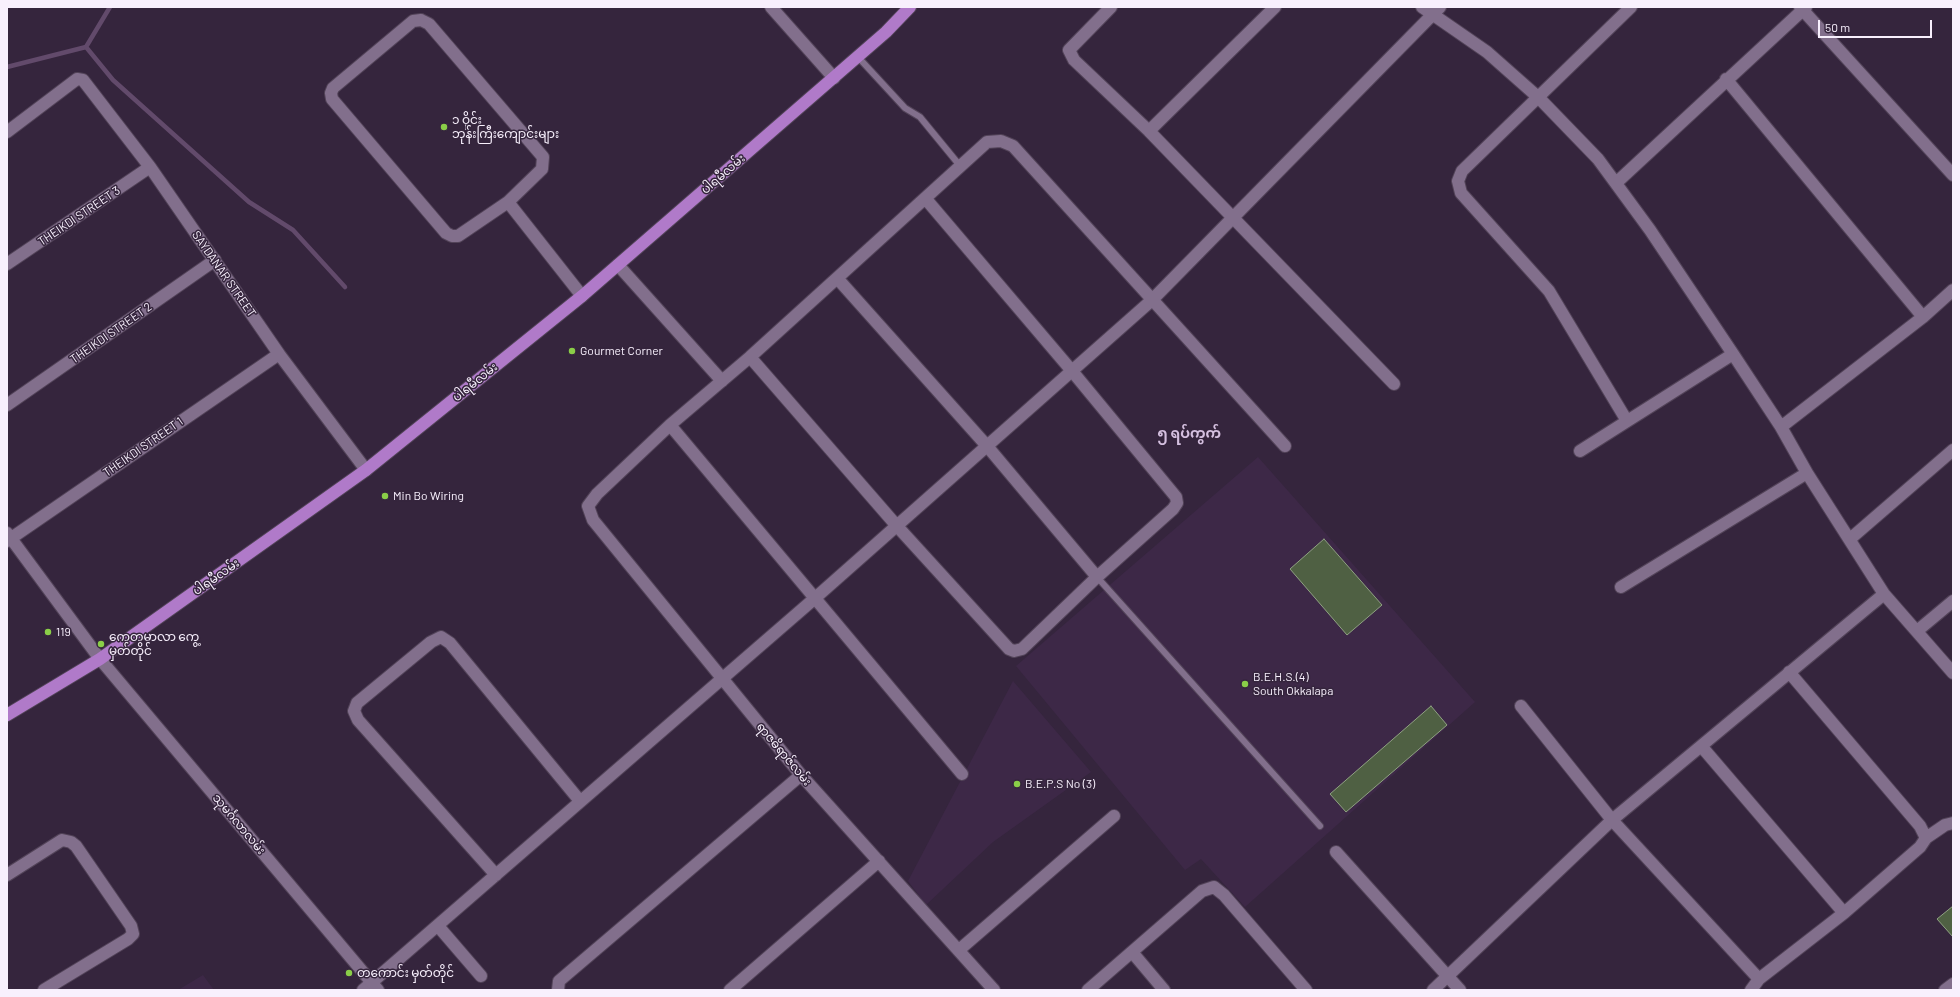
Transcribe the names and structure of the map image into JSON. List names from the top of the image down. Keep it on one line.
{"streets":{"main road":["ပါရမီလမ်း"],"street":["THEIKDI STREET 3","SAYDANAR STREET","THEIKDI STREET 2","THEIKDI STREET 1","ရာဇဓိရာဇ်လမ်း","သုမင်္ဂလာလမ်း"]},"crossings":[["ပါရမီလမ်း","SAYDANAR STREET"],["ပါရမီလမ်း","သုမင်္ဂလာလမ်း"],["THEIKDI STREET 3","SAYDANAR STREET"],["SAYDANAR STREET","THEIKDI STREET 2"],["SAYDANAR STREET","THEIKDI STREET 1"],["THEIKDI STREET 1","သုမင်္ဂလာလမ်း"]],"districts":["၅ ရပ်ကွက်"],"places":["၁ ဝိုင်း ဘုန်းကြီးကျောင်းများ","Gourmet Corner","Min Bo Wiring","119","ကေတုမာလာ ကွေ့ မှတ်တိုင်","B.E.H.S.(4) South Okkalapa","B.E.P.S No (3)","တကောင်း မှတ်တိုင်"],"scale_bar":"50 m"}
